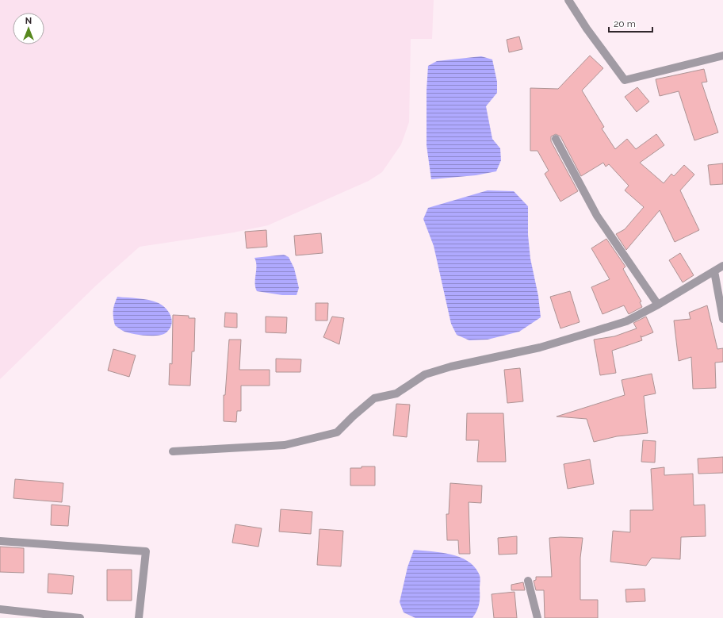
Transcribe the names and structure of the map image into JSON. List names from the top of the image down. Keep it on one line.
{"scale_bar":"20 m","north":"top"}
